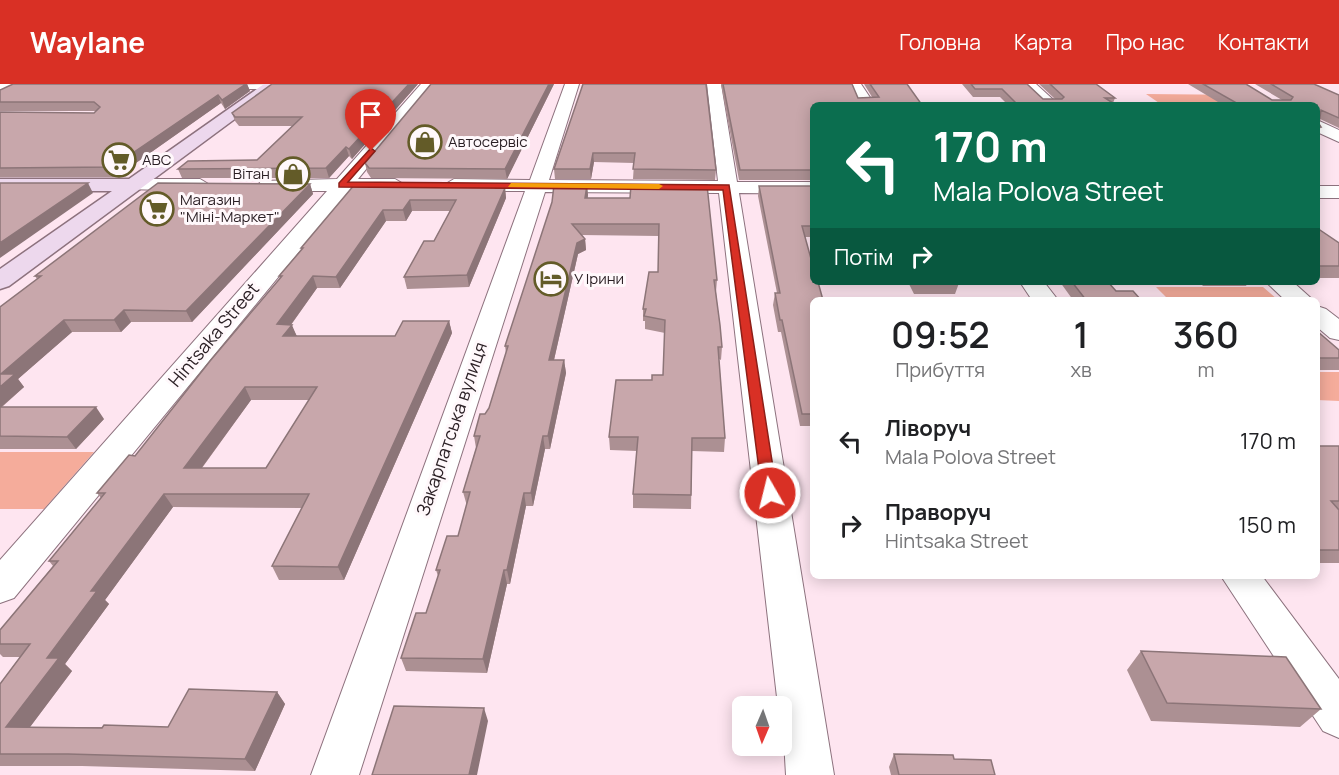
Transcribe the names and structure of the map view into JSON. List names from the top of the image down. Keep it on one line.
{"streets":{"street":["Hintsaka Street","Закарпатська вулиця"]},"places":{"shop":["Автосервіс","Вітан"],"supermarket":["ABC","Магазин \"Міні-Маркет\""],"hotel":["У Ірини"]},"north":"bottom","page":{"header":"Waylane","nav":["Головна","Карта","Про нас","Контакти"],"turn":["170 m","Mala Polova Street"],"then":"Потім","eta":["09:52","Прибуття","1","хв","360","m"],"list":[{"name":"Ліворуч","note":"Mala Polova Street","value":"170 m"},{"name":"Праворуч","note":"Hintsaka Street","value":"150 m"}]}}
